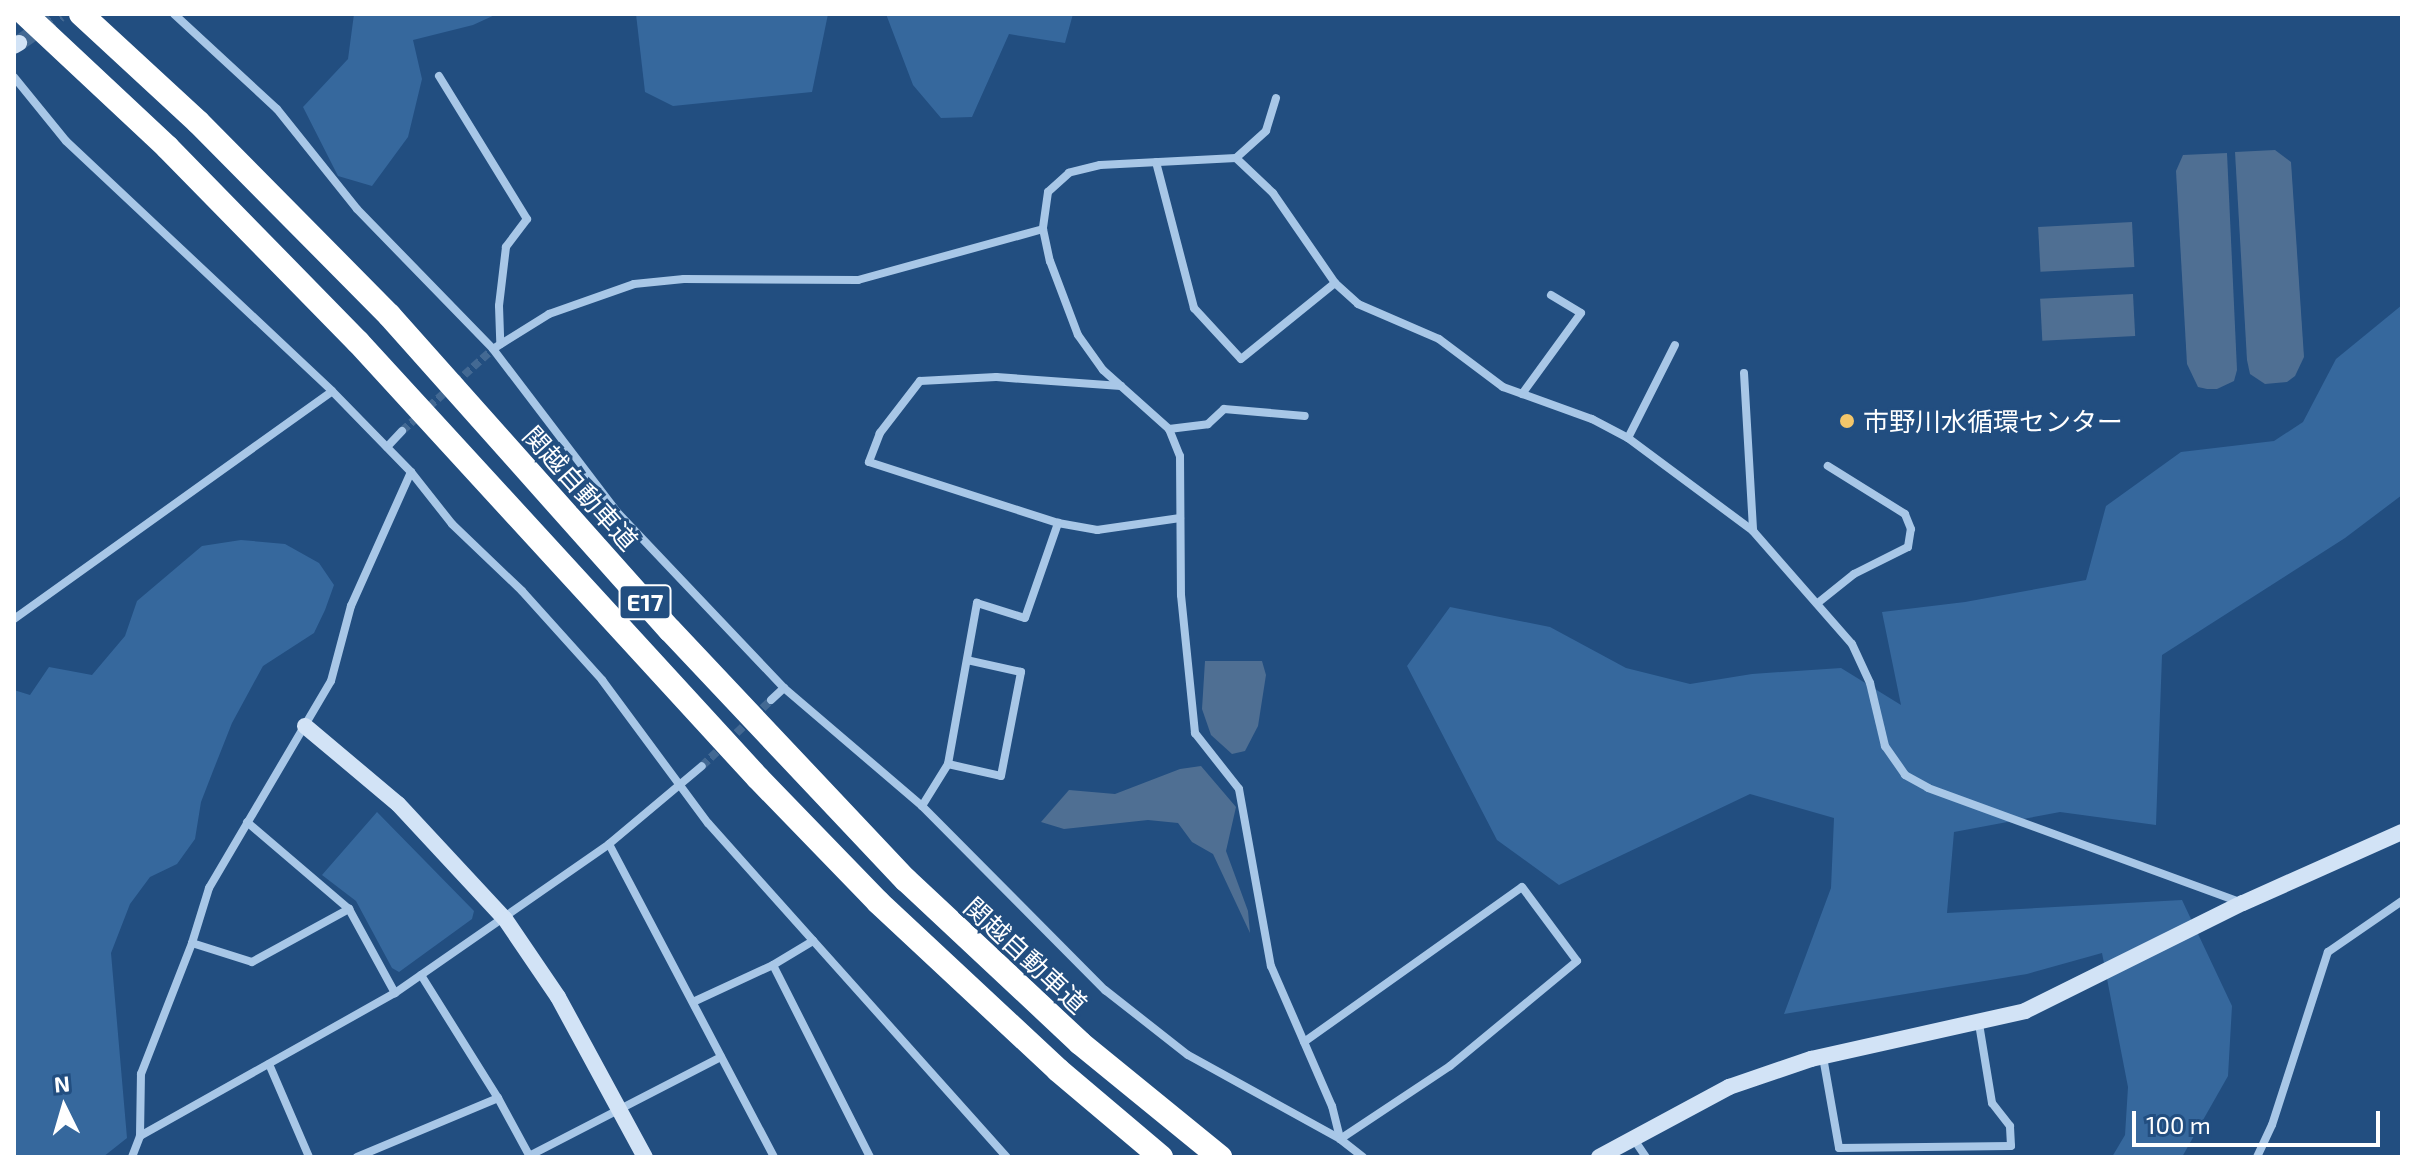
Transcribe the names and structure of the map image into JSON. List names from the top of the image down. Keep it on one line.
{"streets":{"highway":["関越自動車道","E17"]},"places":["市野川水循環センター"],"scale_bar":"100 m","north":"top"}
